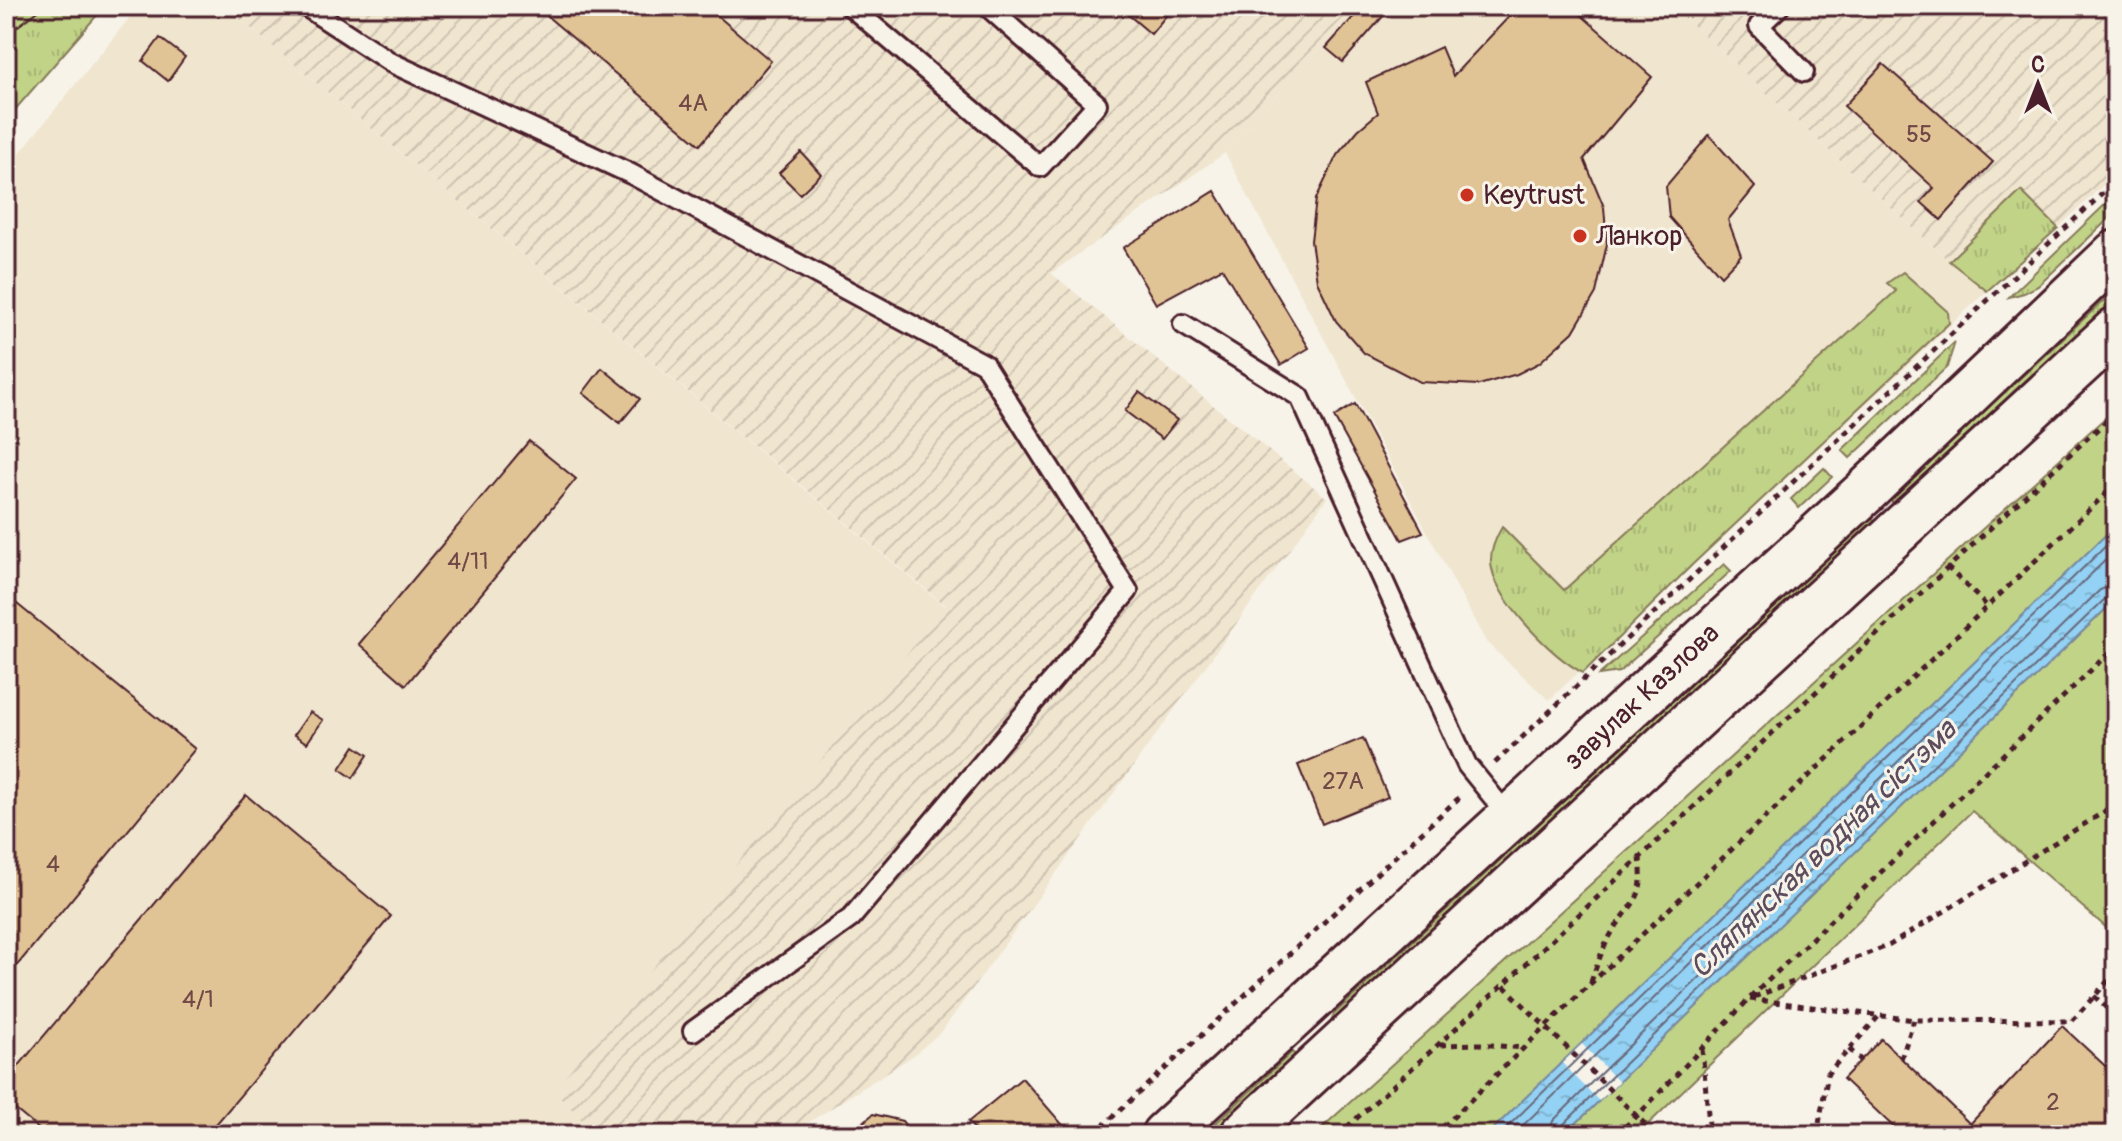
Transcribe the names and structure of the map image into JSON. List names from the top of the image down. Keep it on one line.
{"streets":{"main road":["завулак Казлова"]},"water":["Сляпянская водная сістэма"],"places":["Keytrust","Ланкор"],"house_numbers":["4А","55","4/11","27А","4","4/1","2"],"north":"top"}
